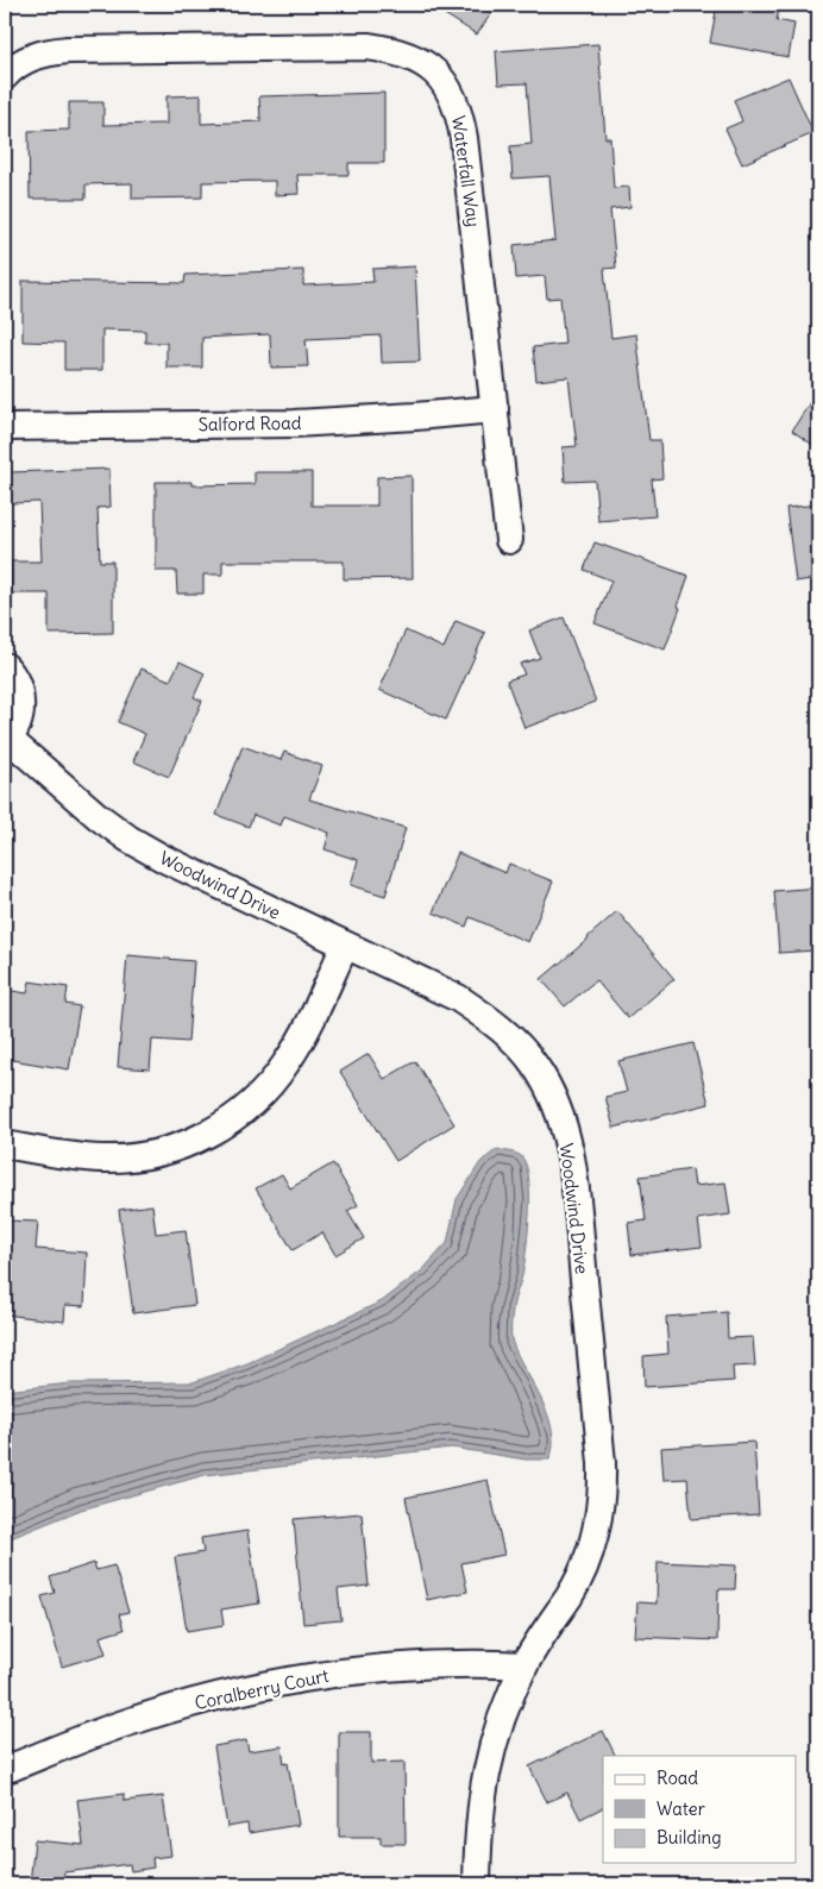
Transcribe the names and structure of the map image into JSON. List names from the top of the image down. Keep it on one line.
{"streets":{"street":["Waterfall Way","Salford Road","Woodwind Drive","Coralberry Court"]},"crossings":[["Waterfall Way","Salford Road"],["Woodwind Drive","Coralberry Court"]],"legend":["Road","Water","Building"]}
